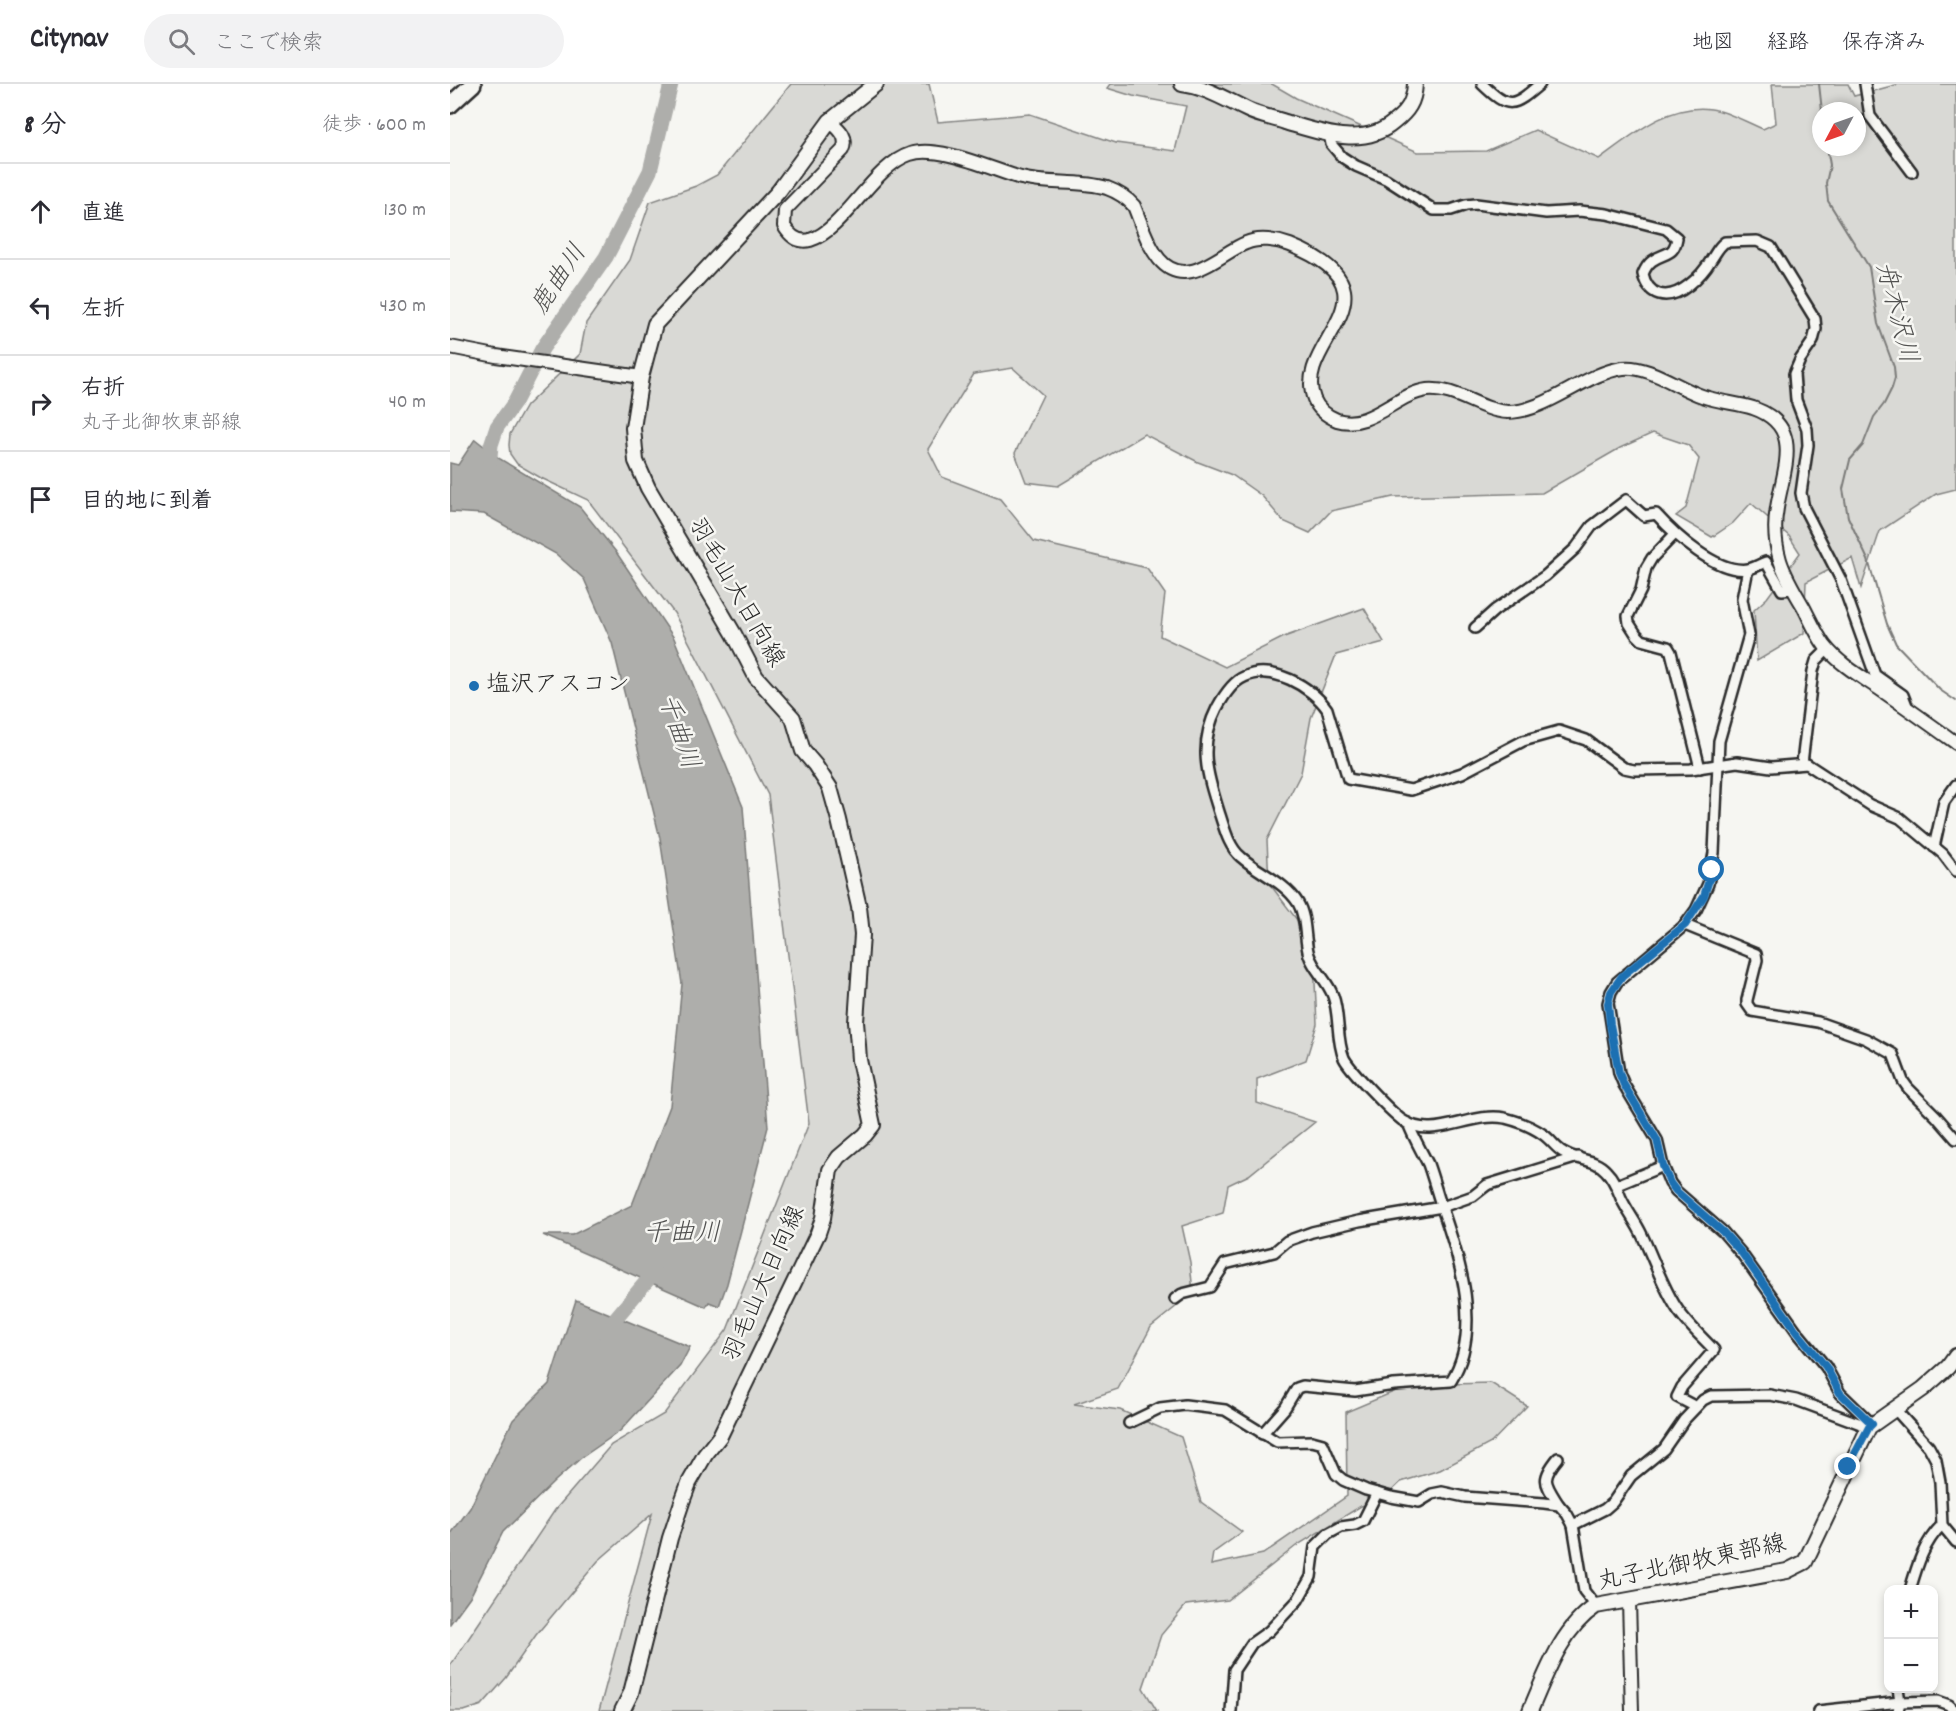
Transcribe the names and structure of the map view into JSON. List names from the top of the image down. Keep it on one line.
{"streets":{"main road":["羽毛山大日向線","丸子北御牧東部線"]},"water":["鹿曲川","舟木沢川","千曲川"],"places":["塩沢アスコン"],"north":"bottom left","page":{"header":"Citynav","search":"ここで検索","nav":["地図","経路","保存済み"],"heading":["8 分","徒歩 · 600 m"],"list":[["直進","130 m"],["左折","430 m"],["右折","丸子北御牧東部線","40 m"],"目的地に到着"],"map_buttons":["+","−"]}}
